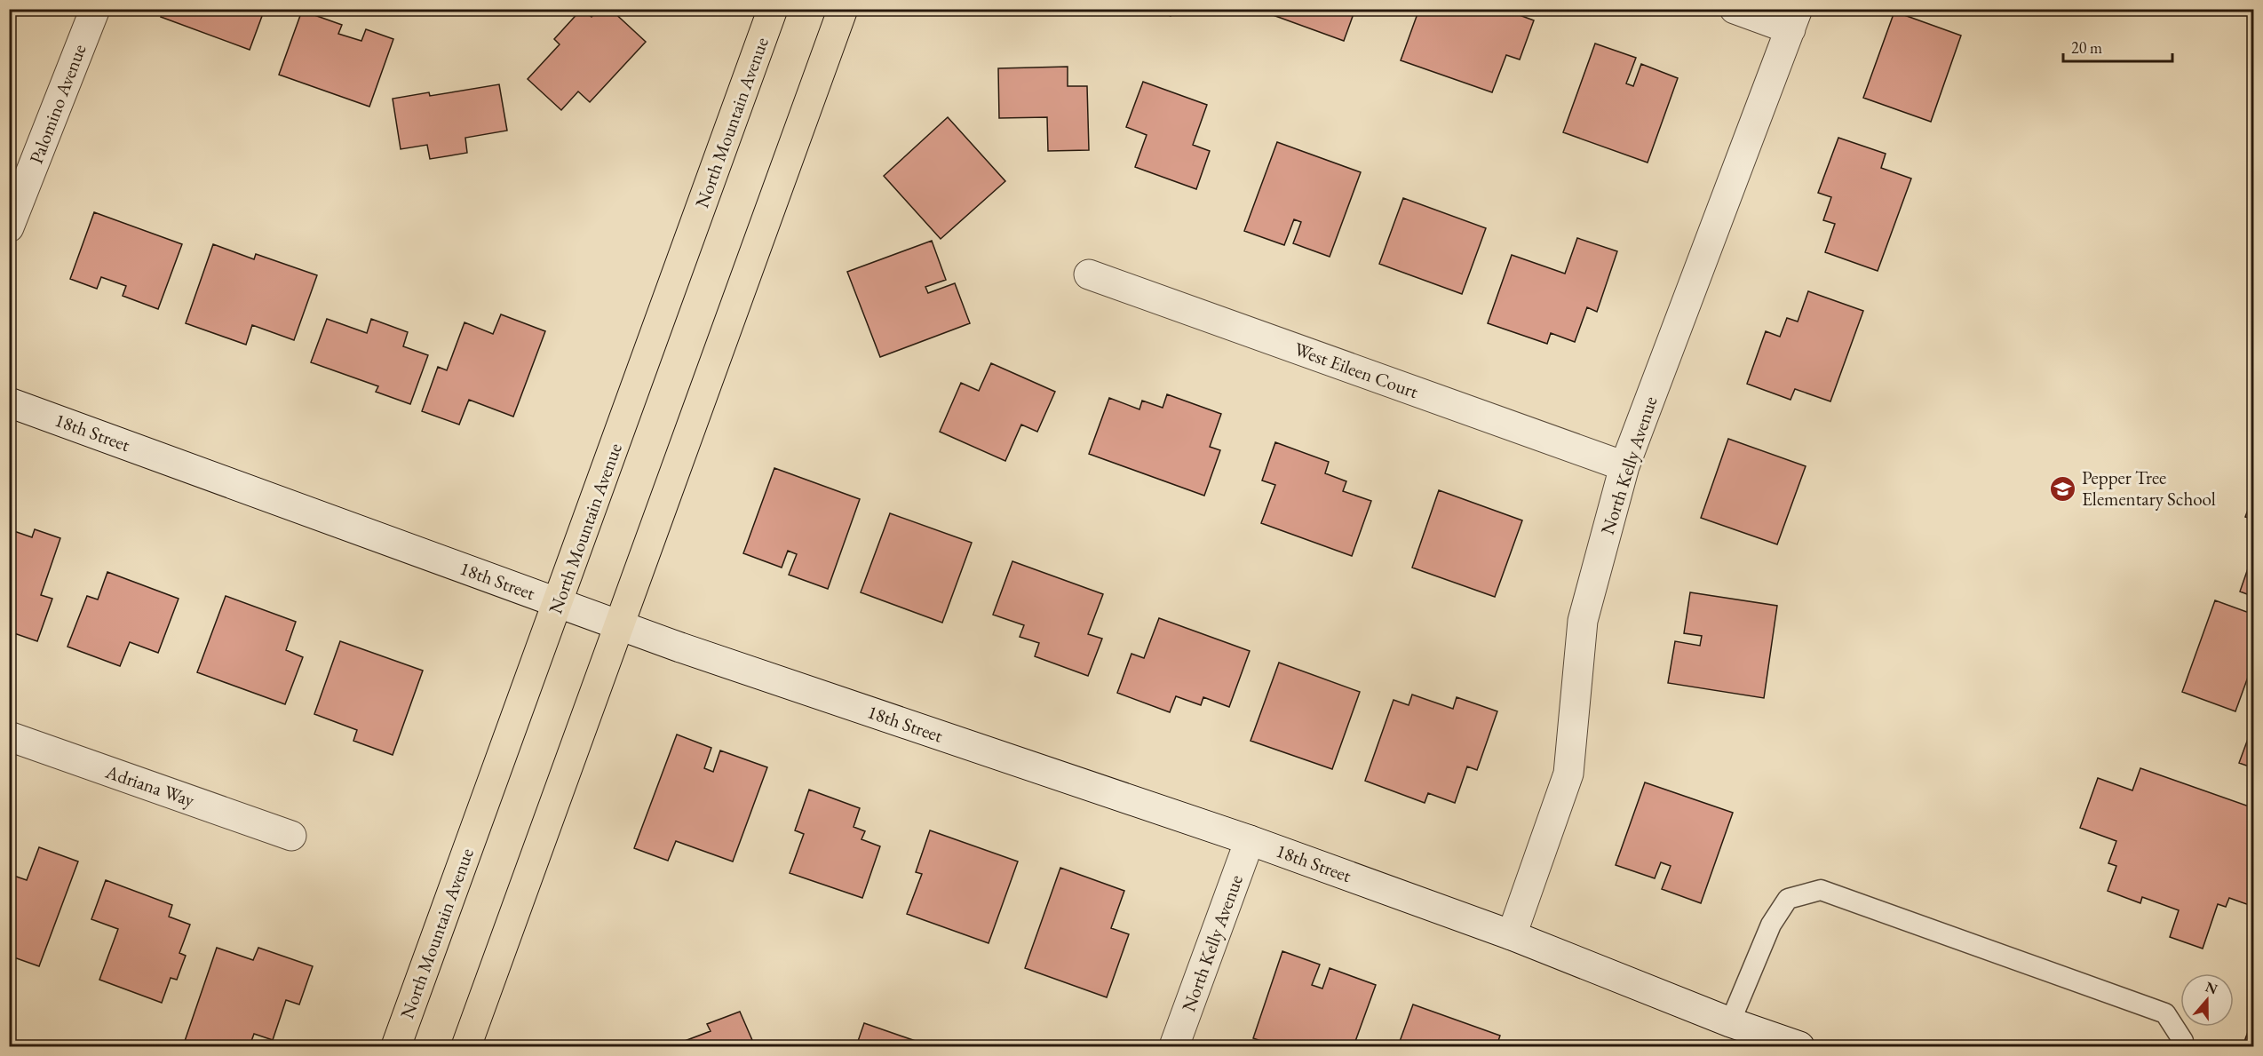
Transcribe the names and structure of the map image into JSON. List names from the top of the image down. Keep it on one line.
{"streets":{"main road":["North Mountain Avenue"],"street":["Palomino Avenue","West Eileen Court","18th Street","North Kelly Avenue","Adriana Way"]},"crossings":[["North Mountain Avenue","18th Street"],["West Eileen Court","North Kelly Avenue"],["18th Street","North Kelly Avenue"]],"places":{"school or university":["Pepper Tree Elementary School"]},"scale_bar":"20 m","north":"top"}
